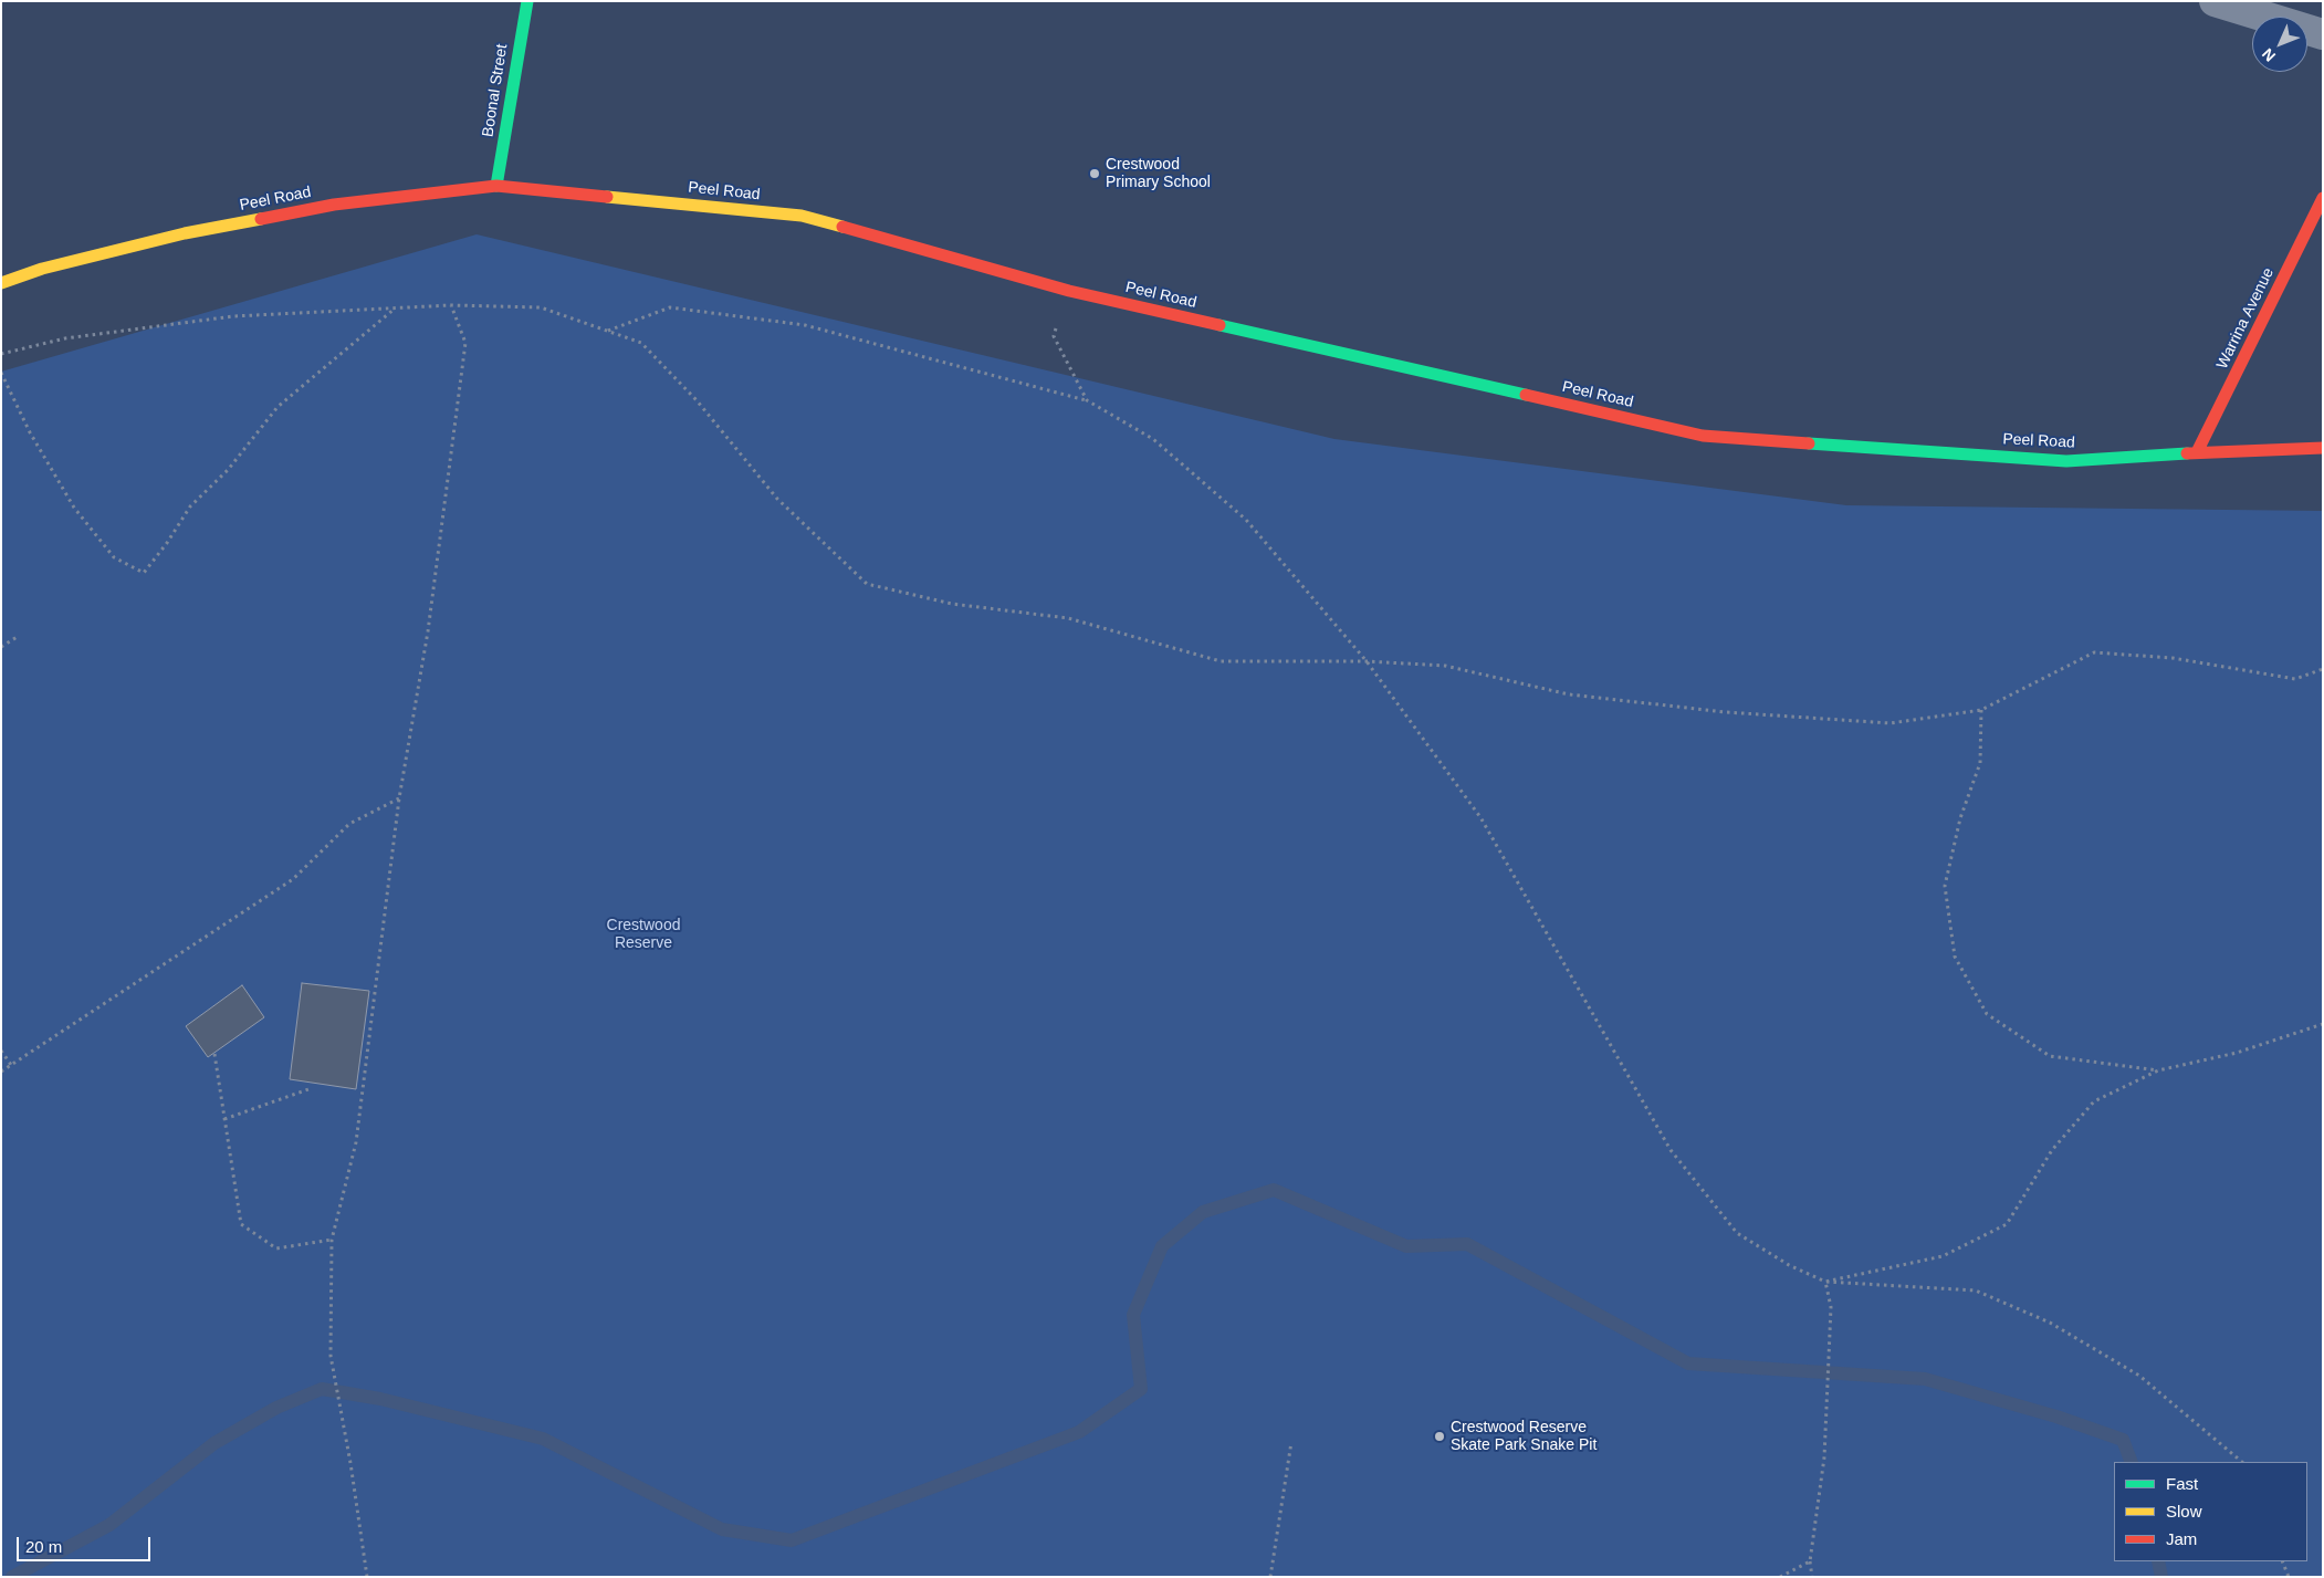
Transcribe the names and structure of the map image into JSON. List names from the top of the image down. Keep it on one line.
{"streets":{"street":["Boonal Street","Peel Road","Warrina Avenue"]},"crossings":[["Boonal Street","Peel Road"],["Peel Road","Warrina Avenue"]],"parks":["Crestwood Reserve"],"places":["Crestwood Primary School","Crestwood Reserve Skate Park Snake Pit"],"legend":["Fast","Slow","Jam"],"scale_bar":"20 m","north":"bottom left"}
